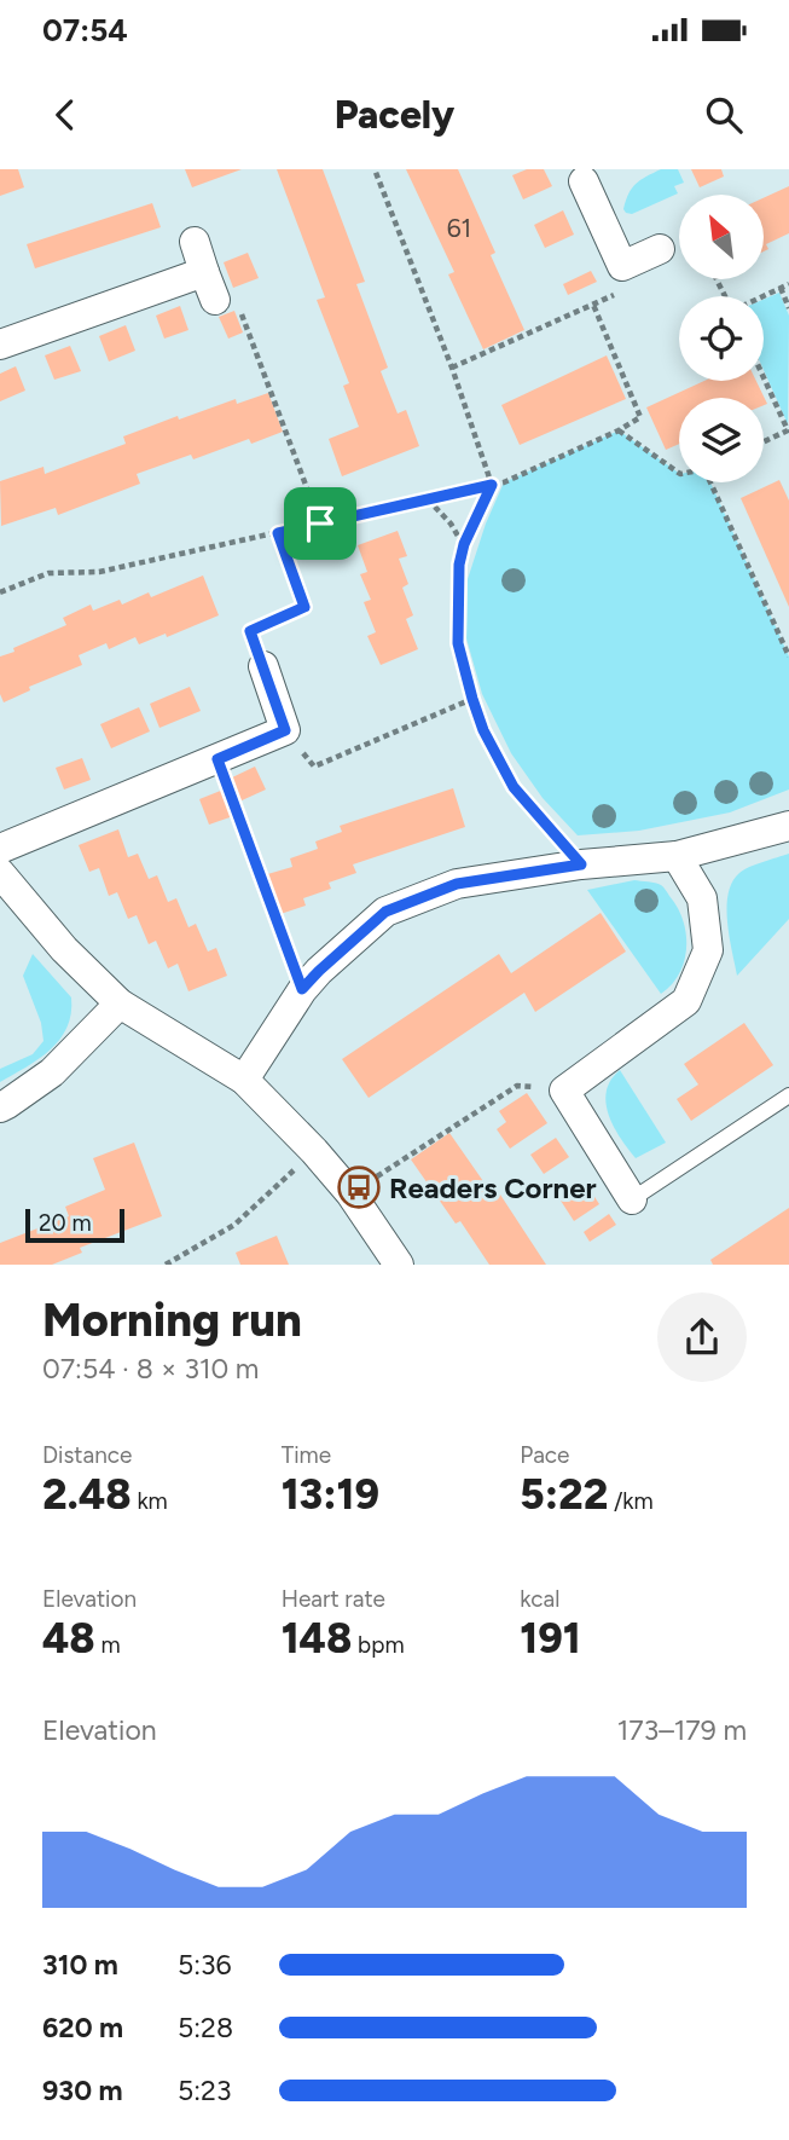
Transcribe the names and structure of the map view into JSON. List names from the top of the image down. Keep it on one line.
{"places":{"bus stop":["Readers Corner"]},"house_numbers":["61"],"scale_bar":"20 m","north":"top left","page":{"status":"07:54","header":"Pacely","scale":"20 m","heading":["Morning run","07:54 · 8 × 310 m"],"stats":[["Distance","2.48 km"],["Time","13:19"],["Pace","5:22 /km"],["Elevation","48 m"],["Heart rate","148 bpm"],["kcal","191"]],"chart":["Elevation","173–179 m"],"list":[{"name":"310 m","note":"5:36"},{"name":"620 m","note":"5:28"},{"name":"930 m","note":"5:23"}]}}
